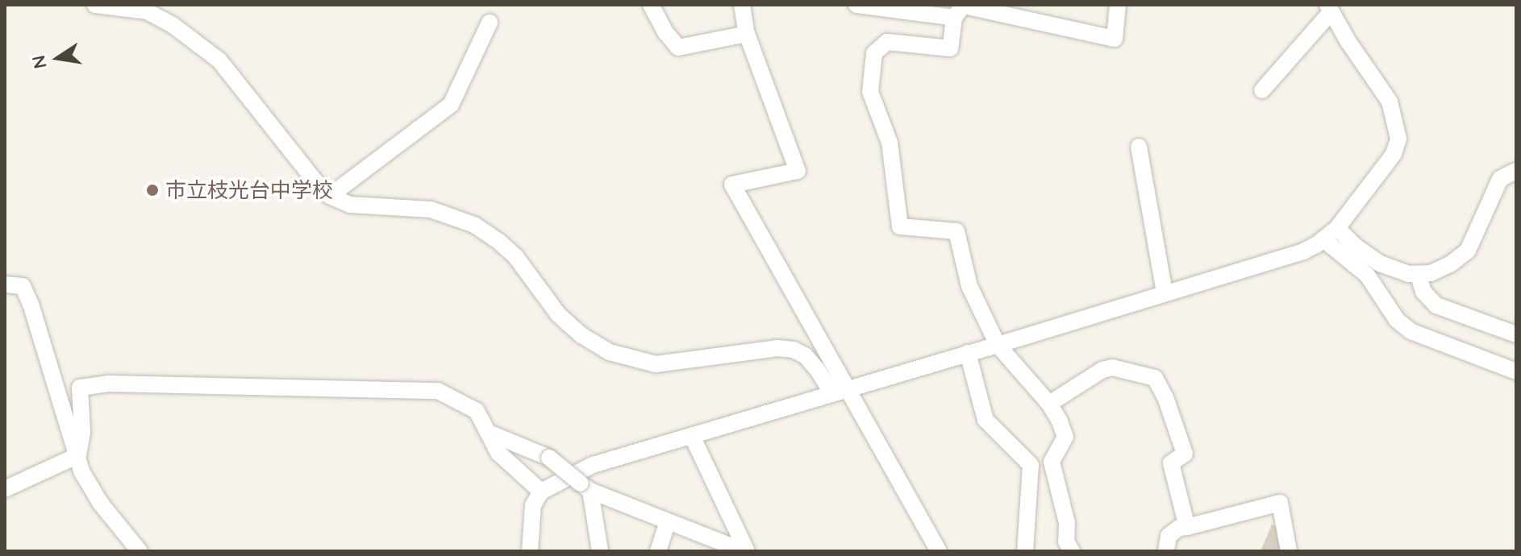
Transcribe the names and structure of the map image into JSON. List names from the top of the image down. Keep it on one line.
{"places":["市立枝光台中学校"],"north":"left"}
